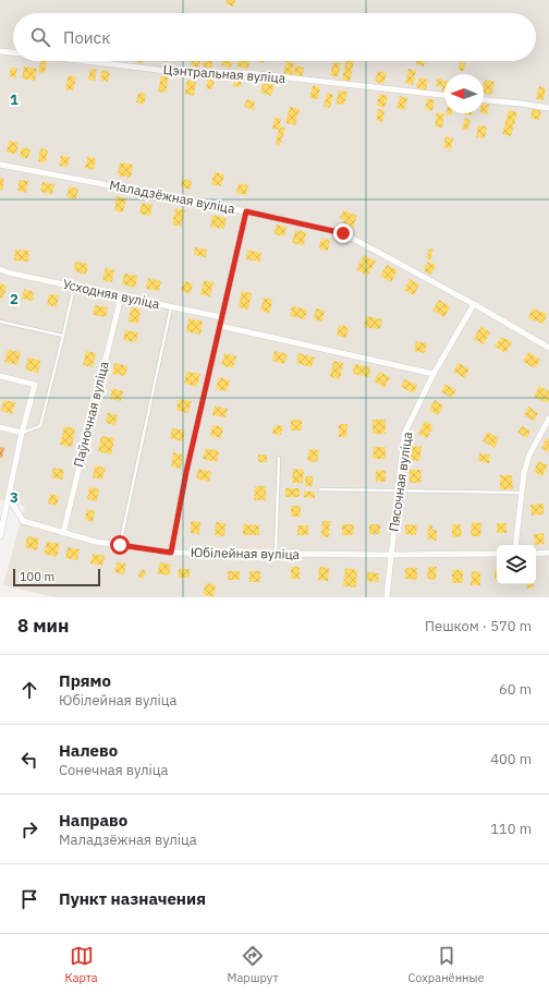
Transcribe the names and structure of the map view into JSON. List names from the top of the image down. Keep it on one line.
{"streets":{"street":["Цэнтральная вуліца","Маладзёжная вуліца","Усходняя вуліца","Паўночная вуліца","Пясочная вуліца","Юбілейная вуліца"]},"crossings":[["Маладзёжная вуліца","Пясочная вуліца"],["Усходняя вуліца","Паўночная вуліца"],["Паўночная вуліца","Юбілейная вуліца"],["Пясочная вуліца","Юбілейная вуліца"]],"scale_bar":"100 m","north":"left","page":{"search":"Поиск","scale":"100 m","heading":["8 мин","Пешком · 570 m"],"list":[["Прямо","Юбілейная вуліца","60 m"],["Налево","Сонечная вуліца","400 m"],["Направо","Маладзёжная вуліца","110 m"],"Пункт назначения"],"nav":["Карта","Маршрут","Сохранённые"]},"grid":{"rows":["1","2","3"]}}
